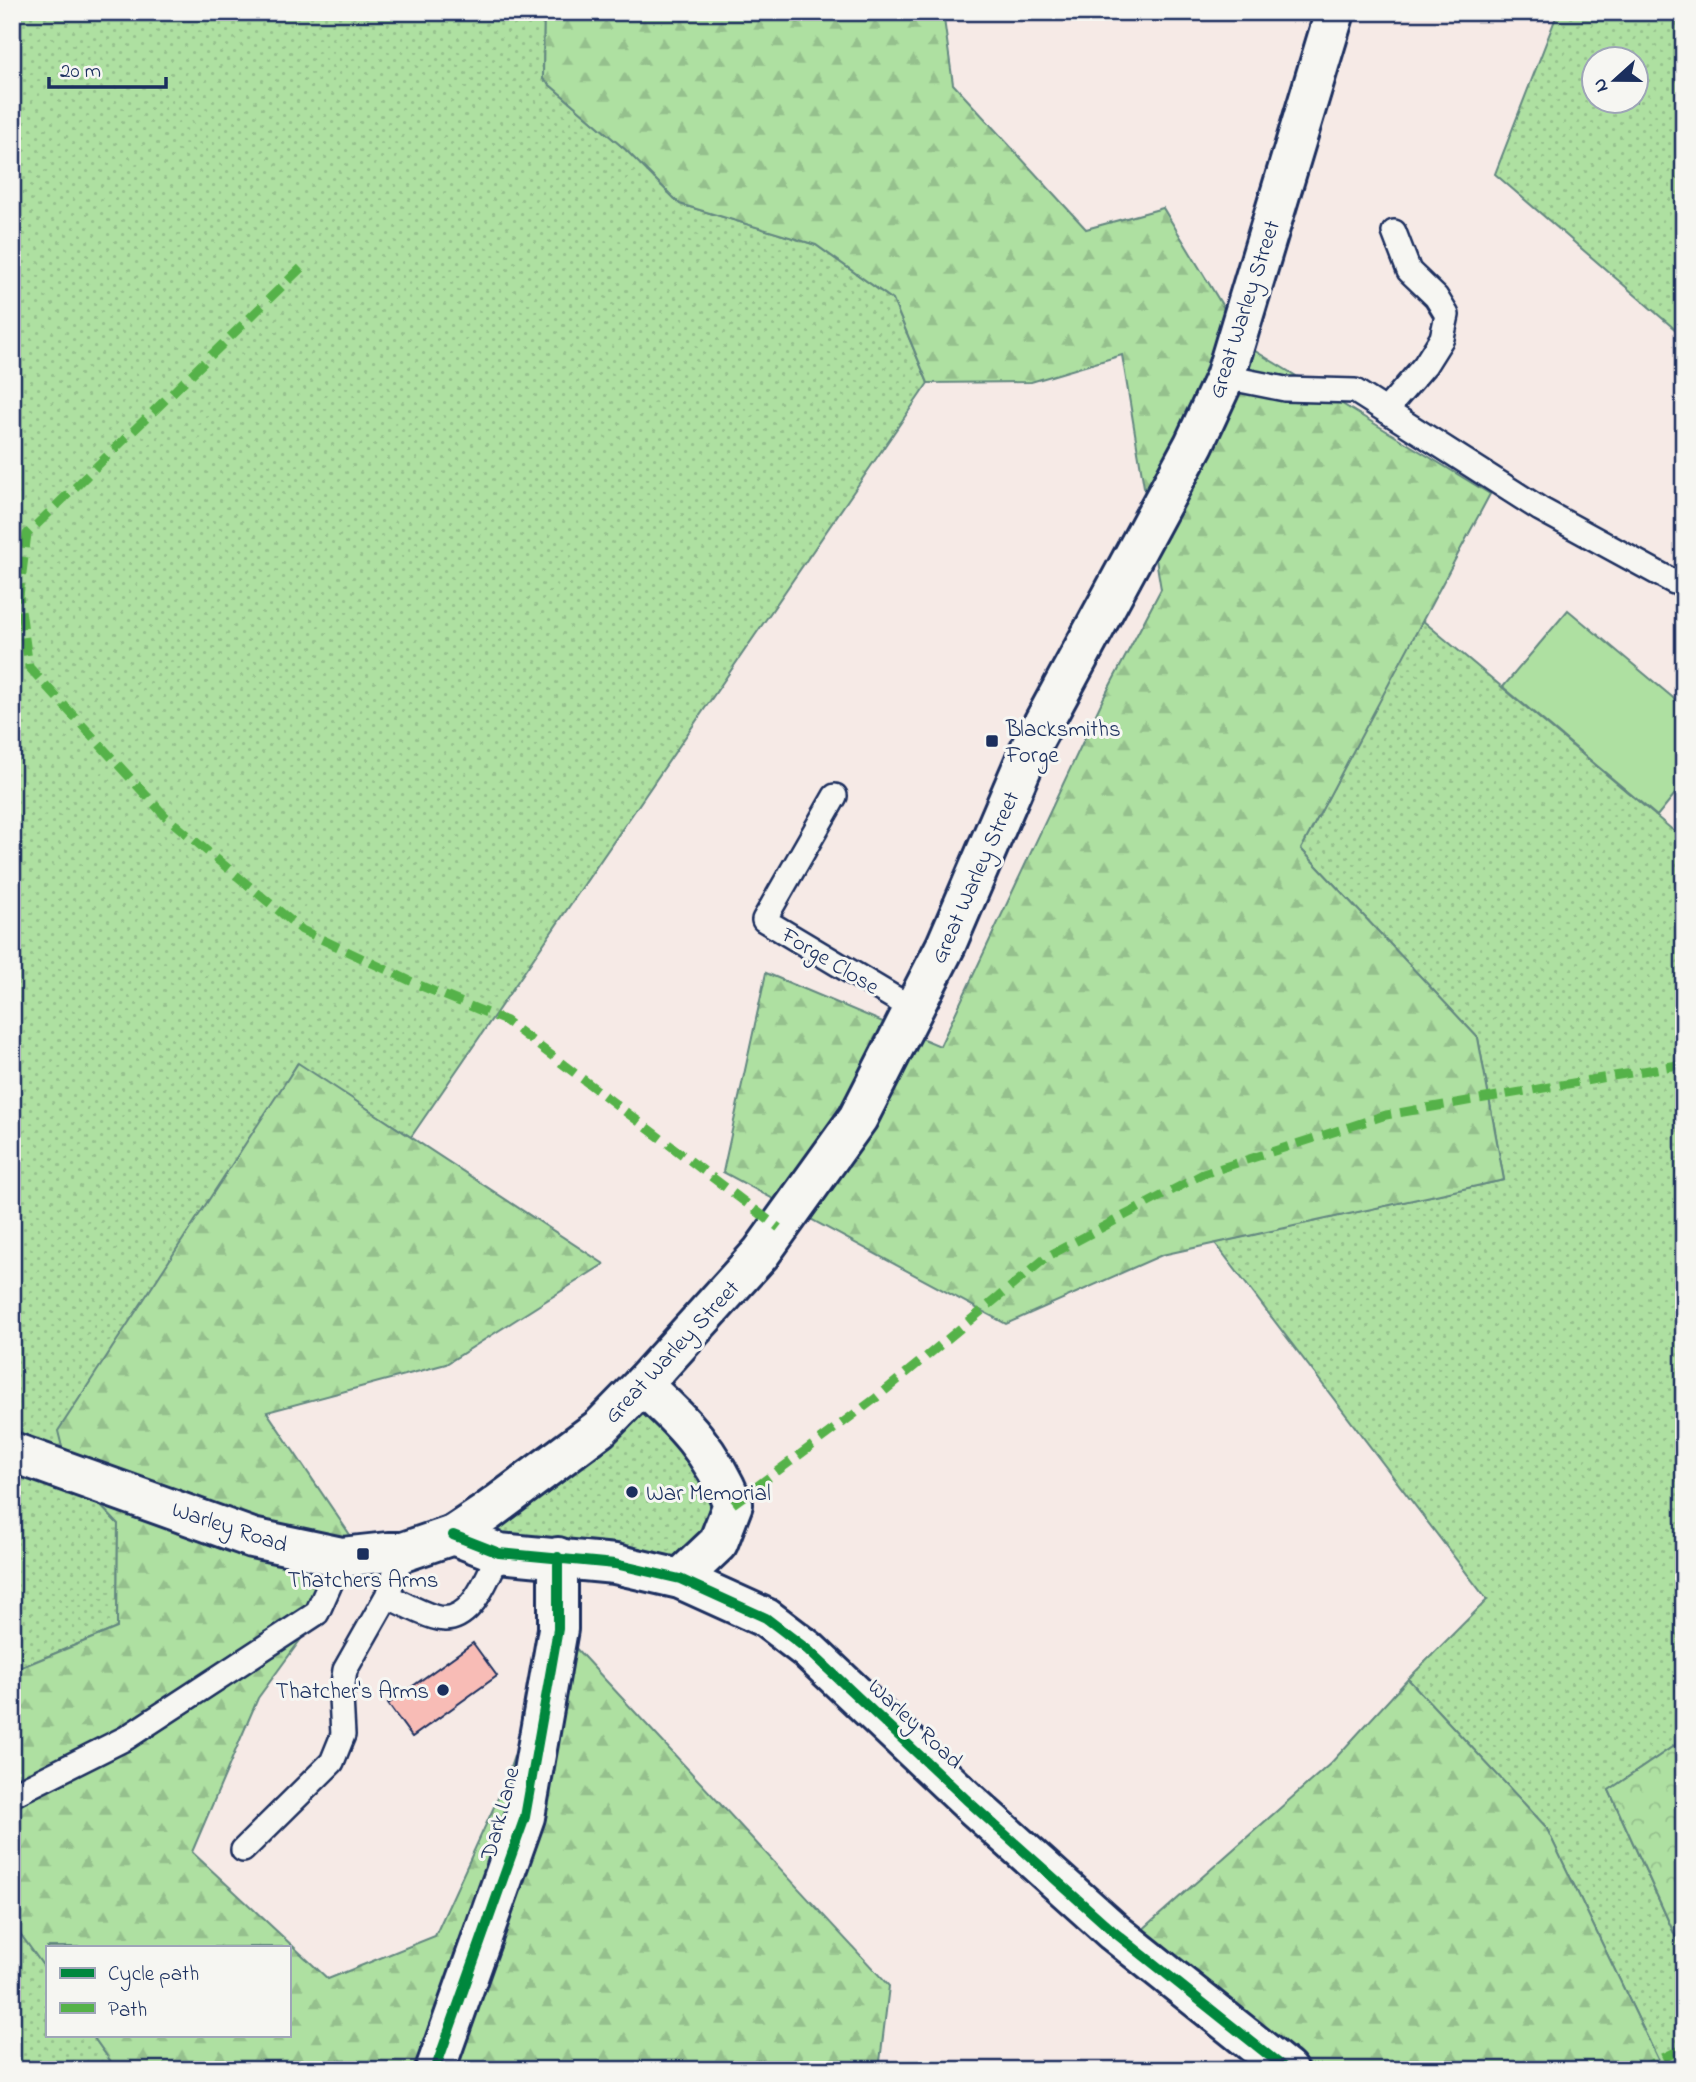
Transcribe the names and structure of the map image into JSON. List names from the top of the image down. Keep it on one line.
{"streets":{"main road":["Great Warley Street","Warley Road","Dark Lane"],"lane":["Forge Close"]},"crossings":[["Great Warley Street","Forge Close"],["Great Warley Street","Warley Road"],["Warley Road","Dark Lane"]],"places":{"transit":["Blacksmiths Forge","Thatchers Arms"],"other":["War Memorial","Thatcher's Arms"]},"legend":["Cycle path","Path"],"scale_bar":"20 m","north":"left"}
